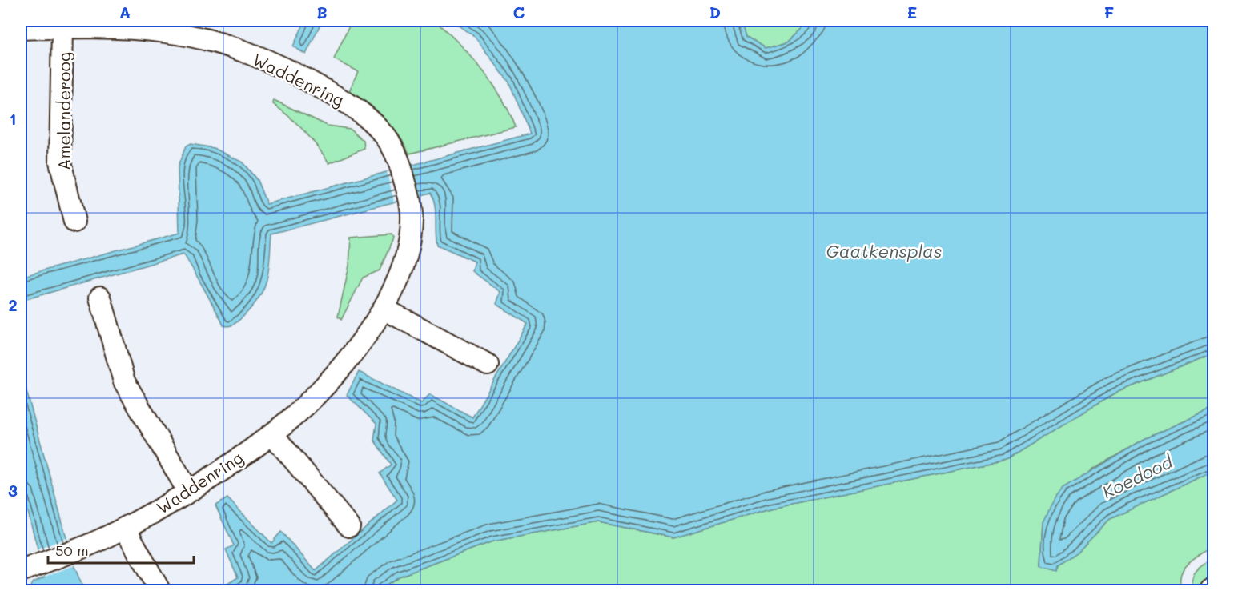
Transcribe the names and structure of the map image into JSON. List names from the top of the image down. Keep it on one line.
{"streets":{"street":["Waddenring","Amelanderoog"]},"crossings":[["Waddenring","Amelanderoog"]],"water":["Gaatkensplas","Koedood"],"scale_bar":"50 m","grid":{"columns":["A","B","C","D","E","F"],"rows":["1","2","3"]}}
